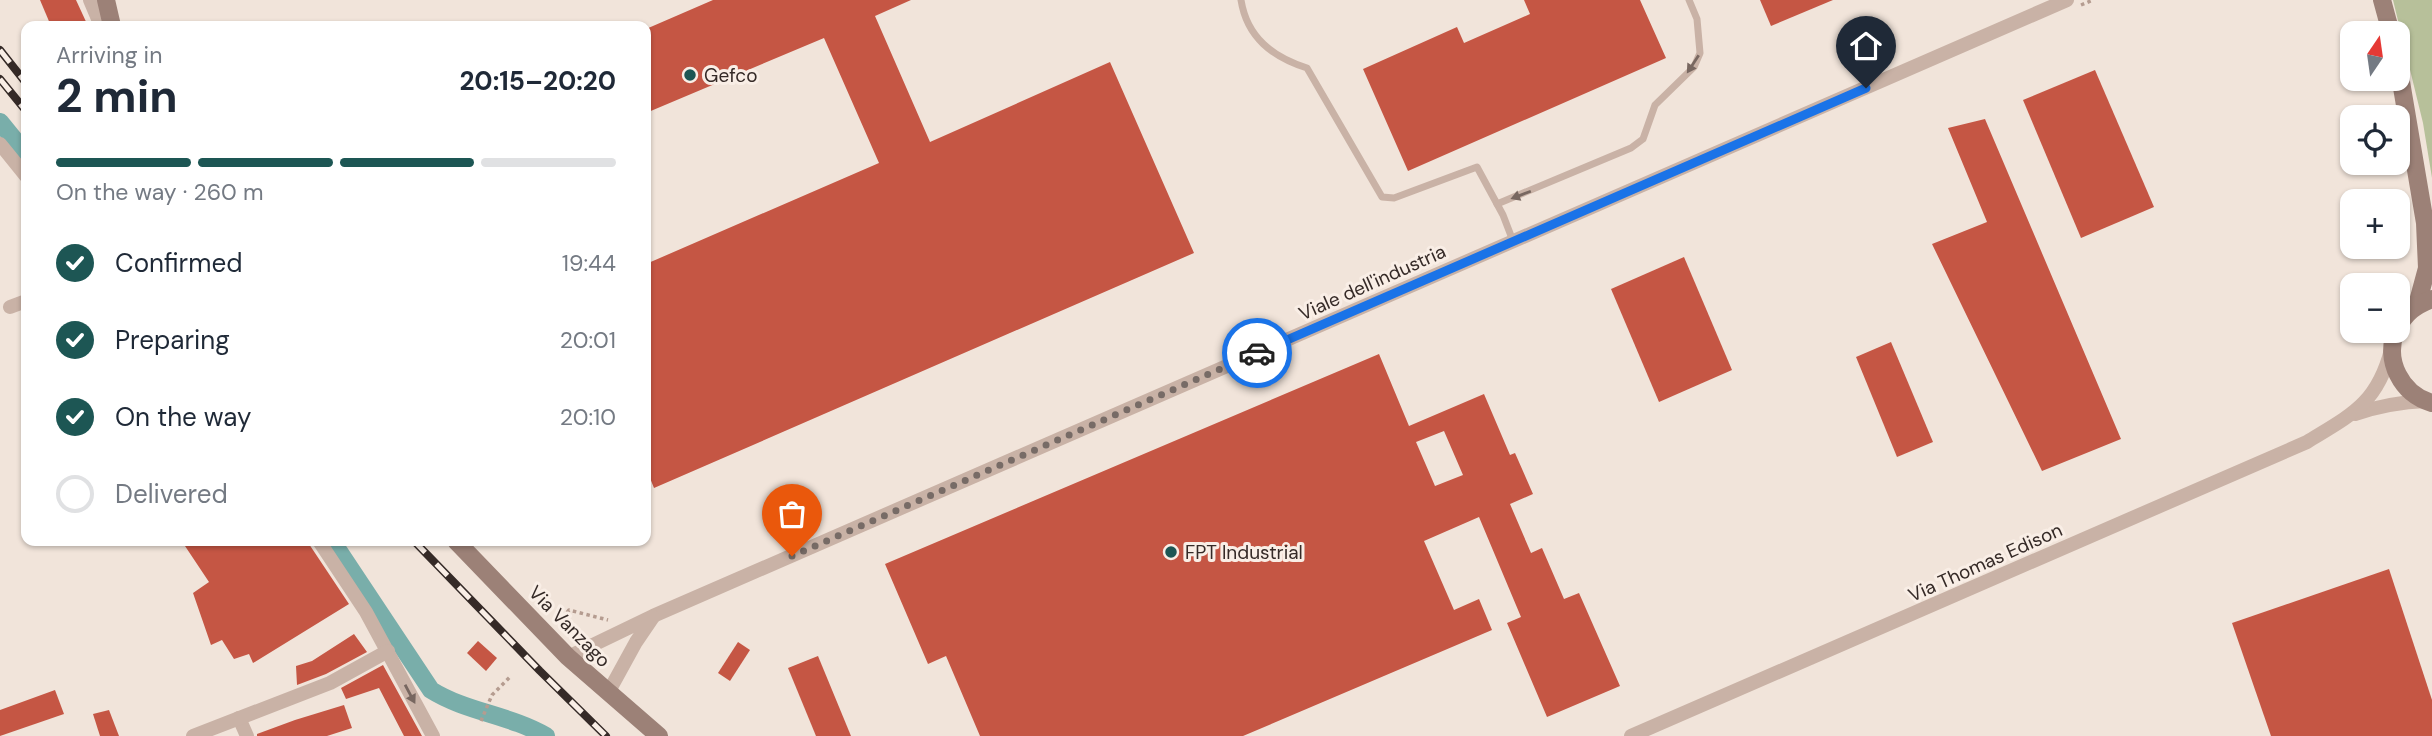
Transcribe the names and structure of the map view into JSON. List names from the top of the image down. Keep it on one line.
{"streets":{"street":["Viale dell'industria","Via Thomas Edison","Via Vanzago"]},"crossings":[["Viale dell'industria","Via Vanzago"]],"places":["Gefco","FPT Industrial"],"north":"top","page":{"map_buttons":["+","−"],"heading":["2 min","Arriving in","20:15–20:20"],"bar":"On the way · 260 m","list":[["Confirmed","19:44"],["Preparing","20:01"],["On the way","20:10"],"Delivered"]}}
